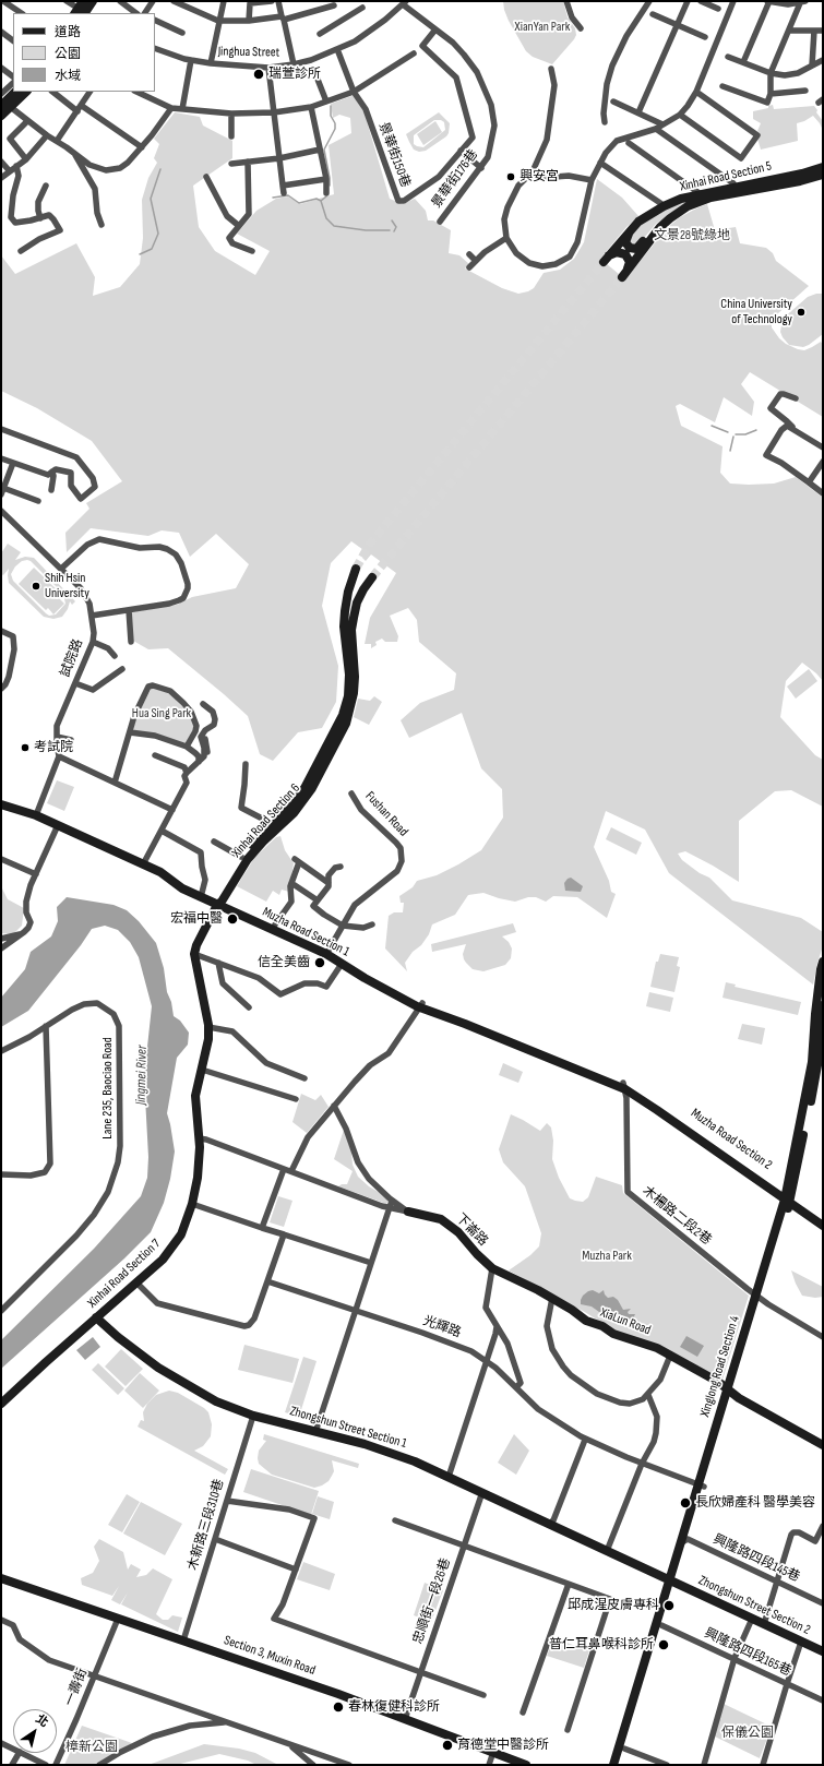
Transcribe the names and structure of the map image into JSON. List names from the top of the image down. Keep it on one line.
{"streets":{"main road":["Xinhai Road Section 5","Xinhai Road Section 6","Muzha Road Section 1","Muzha Road Section 2","下崙路","Xinhai Road Section 7","XiaLun Road","Xinglong Road Section 4","Zhongshun Street Section 1","Zhongshun Street Section 2","Section 3, Muxin Road"],"street":["Jinghua Street","景華街150巷","景華街176巷","試院路","Fushan Road","Lane 235, Baociao Road","木柵路二段2巷","光輝路","木新路三段310巷","興隆路四段145巷","忠順街一段26巷","興隆路四段165巷","一壽街"]},"crossings":[["Jinghua Street","景華街150巷"],["Jinghua Street","景華街176巷"],["試院路","Muzha Road Section 1"],["Fushan Road","Muzha Road Section 1"],["Xinhai Road Section 6","Muzha Road Section 1"],["Muzha Road Section 1","Muzha Road Section 2"],["Muzha Road Section 1","木柵路二段2巷"],["Muzha Road Section 2","木柵路二段2巷"],["Muzha Road Section 2","Xinglong Road Section 4"],["木柵路二段2巷","Xinglong Road Section 4"],["下崙路","XiaLun Road"],["Xinhai Road Section 7","Zhongshun Street Section 1"],["XiaLun Road","Xinglong Road Section 4"],["光輝路","Xinglong Road Section 4"],["Xinglong Road Section 4","Zhongshun Street Section 1"],["Xinglong Road Section 4","興隆路四段145巷"],["Xinglong Road Section 4","Zhongshun Street Section 2"],["Xinglong Road Section 4","興隆路四段165巷"],["Zhongshun Street Section 1","木新路三段310巷"],["Zhongshun Street Section 1","忠順街一段26巷"],["Zhongshun Street Section 1","Zhongshun Street Section 2"],["木新路三段310巷","Section 3, Muxin Road"],["忠順街一段26巷","Section 3, Muxin Road"],["Section 3, Muxin Road","一壽街"]],"water":["Jingmei River"],"parks":["XianYan Park","文景28號綠地","Hua Sing Park","Muzha Park","保儀公園","樟新公園"],"places":["瑞萱診所","興安宮","China University of Technology","Shih Hsin University","考試院","宏福中醫","信全美齒","長欣婦產科 醫學美容","邱成湦皮膚專科","普仁耳鼻喉科診所","春林復健科診所","育德堂中醫診所"],"legend":["道路","公園","水域"],"north":"top right"}
